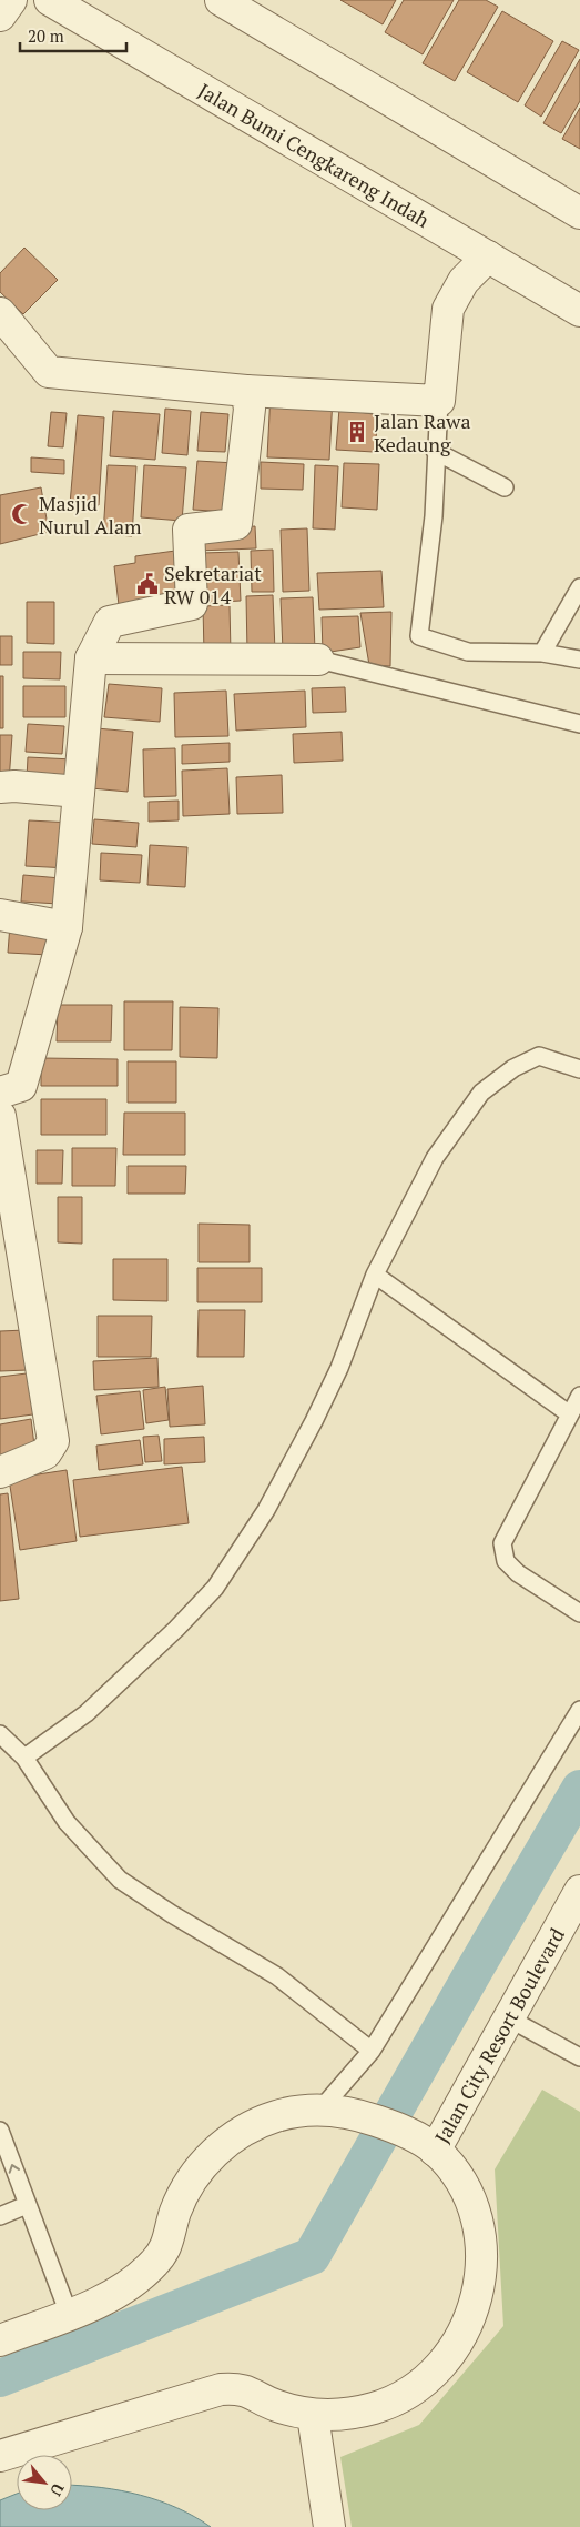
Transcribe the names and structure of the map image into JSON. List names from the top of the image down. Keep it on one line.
{"streets":{"street":["Jalan Bumi Cengkareng Indah","Jalan City Resort Boulevard"]},"places":{"building":["Jalan Rawa Kedaung"],"mosque":["Masjid Nurul Alam"],"public building":["Sekretariat RW 014"]},"scale_bar":"20 m","north":"bottom right"}
